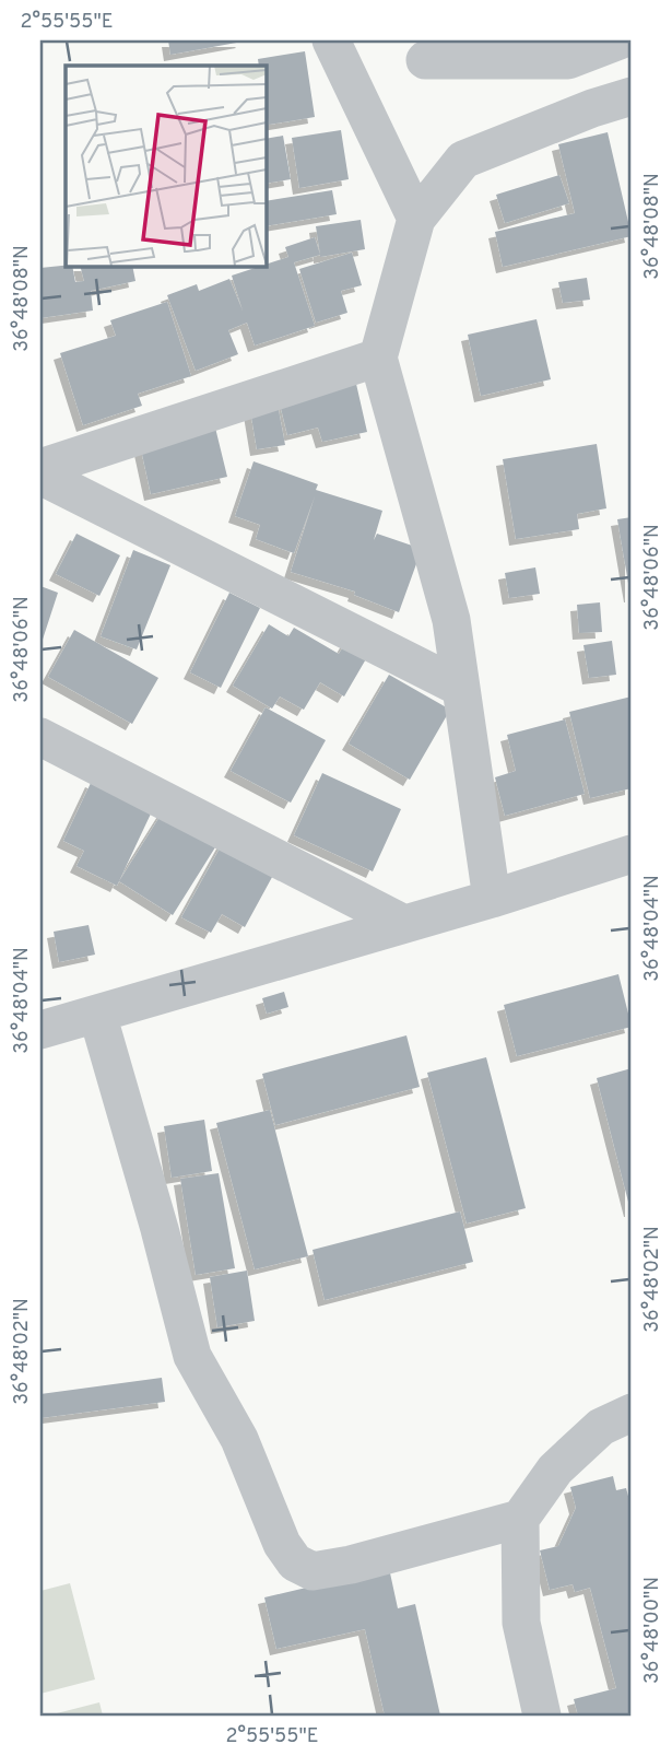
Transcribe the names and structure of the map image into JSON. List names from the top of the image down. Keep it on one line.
{"coordinates":["2°55'55\"E","36°48'08\"N","36°48'06\"N","36°48'04\"N","36°48'02\"N","36°48'00\"N"]}
